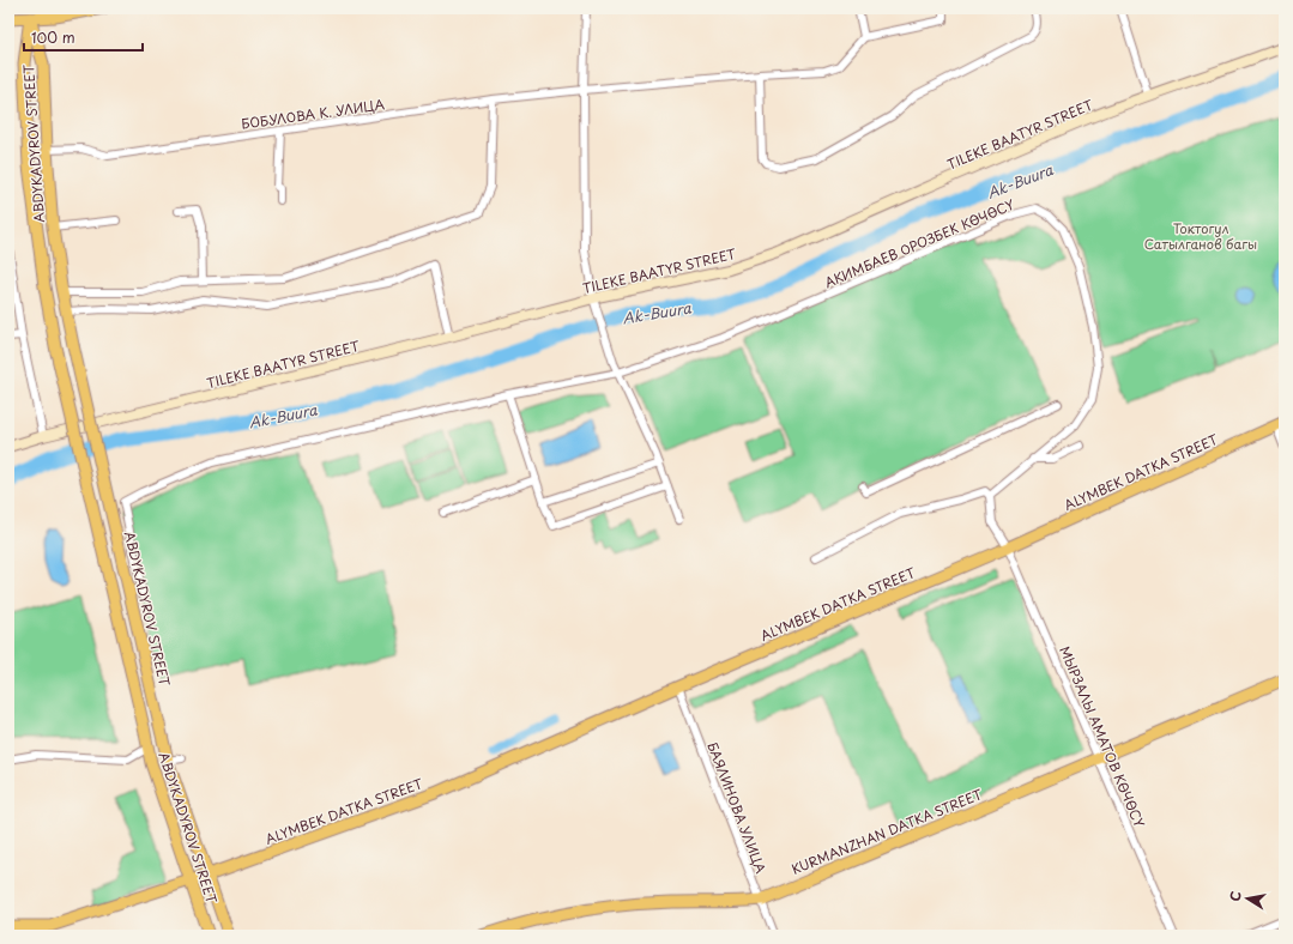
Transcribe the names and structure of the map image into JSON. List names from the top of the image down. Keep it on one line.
{"streets":{"main road":["ABDYKADYROV STREET","ALYMBEK DATKA STREET","KURMANZHAN DATKA STREET"],"street":["БОБУЛОВА К. УЛИЦА","TILEKE BAATYR STREET","АКИМБАЕВ ОРОЗБЕК КӨЧӨСҮ","МЫРЗАЛЫ АМАТОВ КӨЧӨСҮ","БАЯЛИНОВА УЛИЦА"]},"crossings":[["БОБУЛОВА К. УЛИЦА","ABDYKADYROV STREET"],["ABDYKADYROV STREET","ALYMBEK DATKA STREET"],["ALYMBEK DATKA STREET","МЫРЗАЛЫ АМАТОВ КӨЧӨСҮ"],["ALYMBEK DATKA STREET","БАЯЛИНОВА УЛИЦА"],["МЫРЗАЛЫ АМАТОВ КӨЧӨСҮ","KURMANZHAN DATKA STREET"],["БАЯЛИНОВА УЛИЦА","KURMANZHAN DATKA STREET"]],"water":["Ak-Buura"],"parks":["Токтогул Сатылганов багы"],"scale_bar":"100 m","north":"left"}
